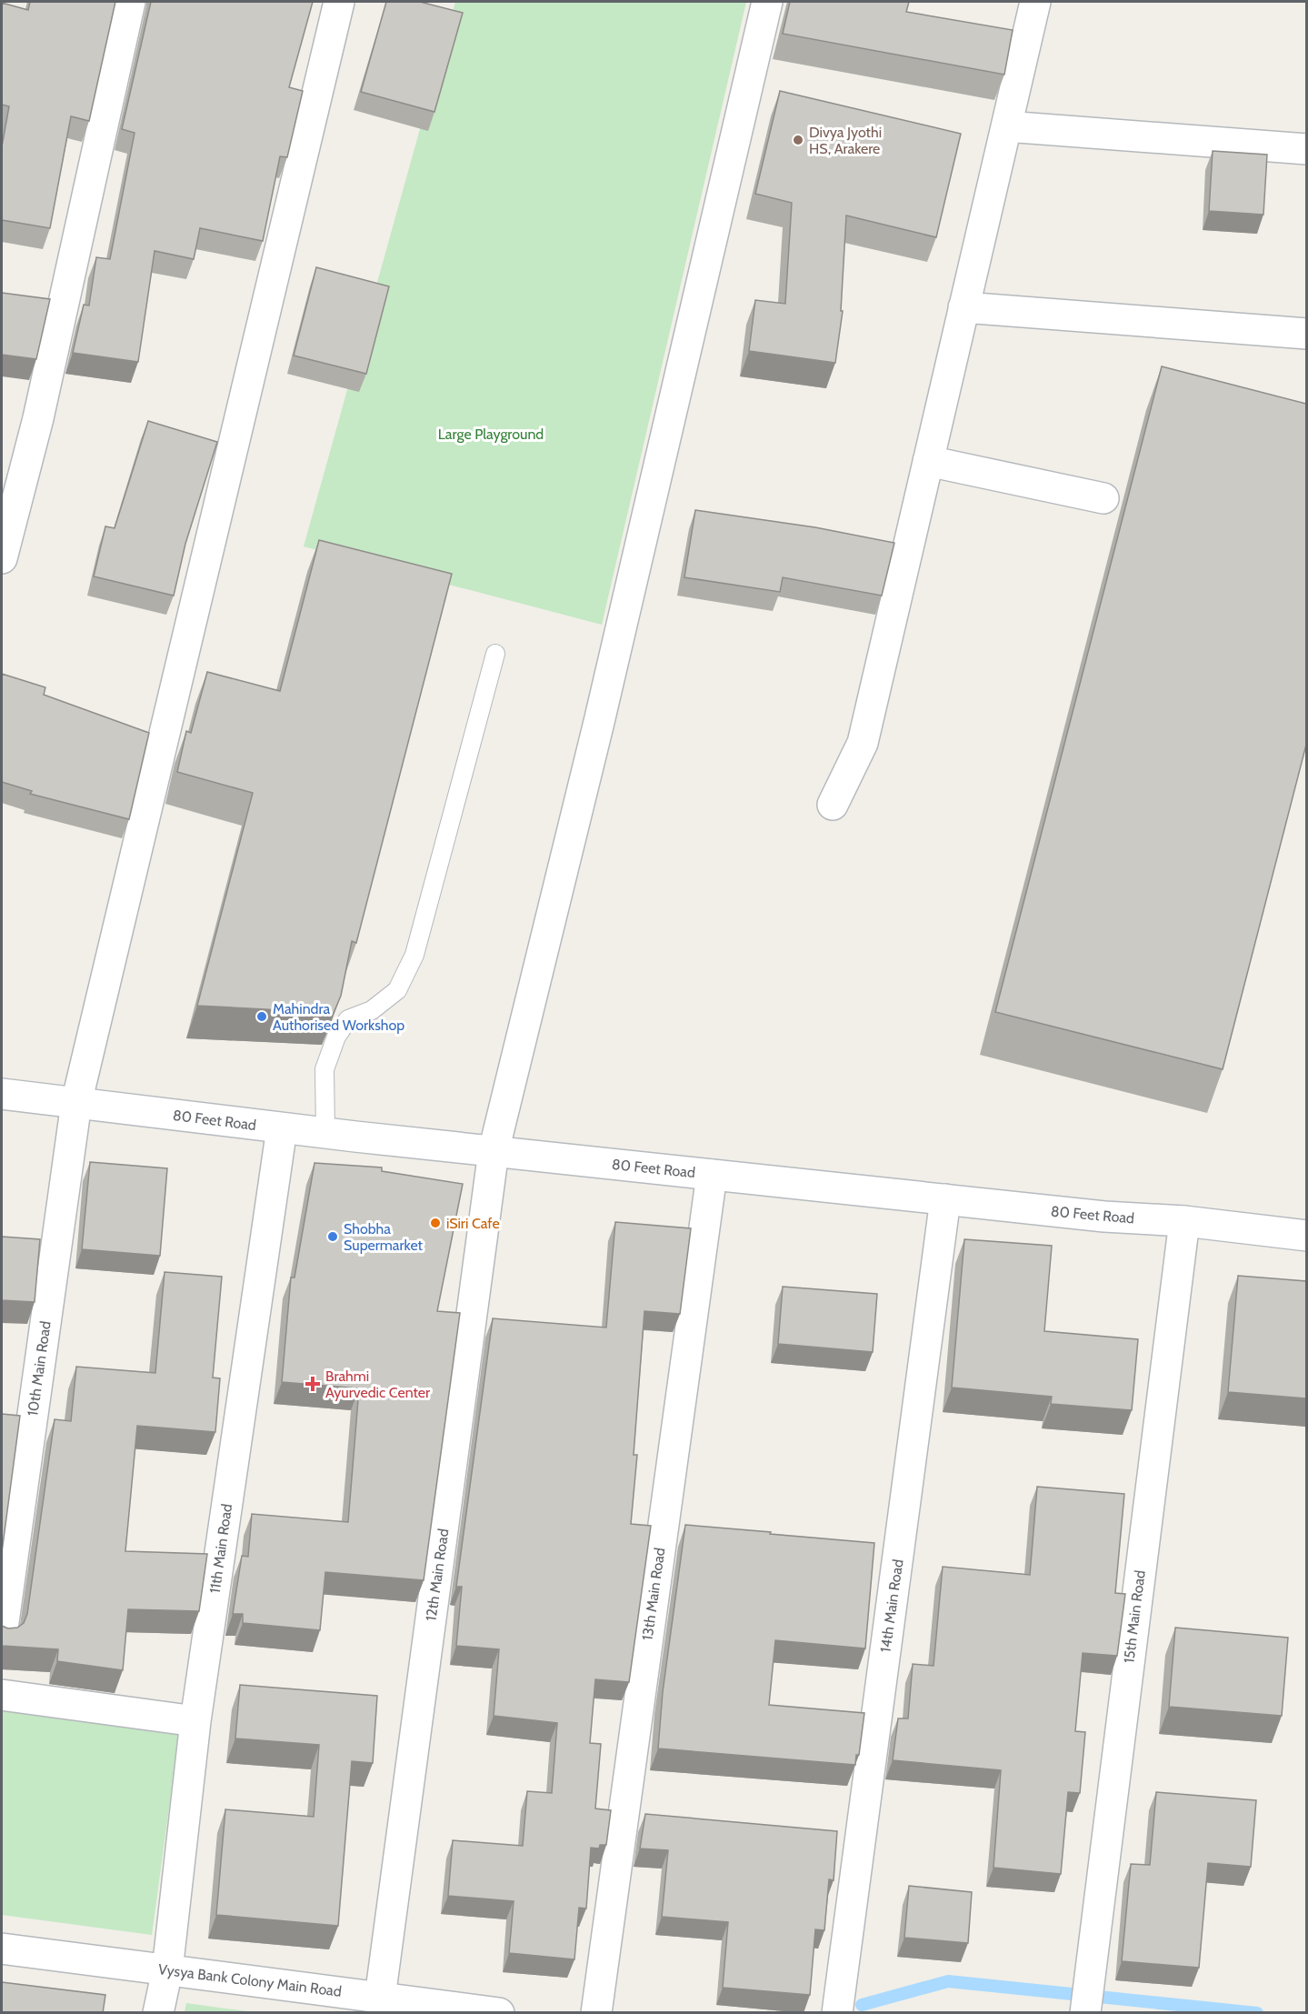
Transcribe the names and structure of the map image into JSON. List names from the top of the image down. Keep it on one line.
{"streets":{"street":["80 Feet Road","10th Main Road","11th Main Road","12th Main Road","13th Main Road","14th Main Road","15th Main Road","Vysya Bank Colony Main Road"]},"crossings":[["80 Feet Road","10th Main Road"],["80 Feet Road","11th Main Road"],["80 Feet Road","12th Main Road"],["80 Feet Road","13th Main Road"],["80 Feet Road","14th Main Road"],["80 Feet Road","15th Main Road"],["11th Main Road","Vysya Bank Colony Main Road"],["12th Main Road","Vysya Bank Colony Main Road"]],"parks":["Large Playground"],"places":{"other":["Divya Jyothi HS, Arakere","Mahindra Authorised Workshop","iSiri Cafe","Shobha Supermarket"],"health":["Brahmi Ayurvedic Center"]}}
